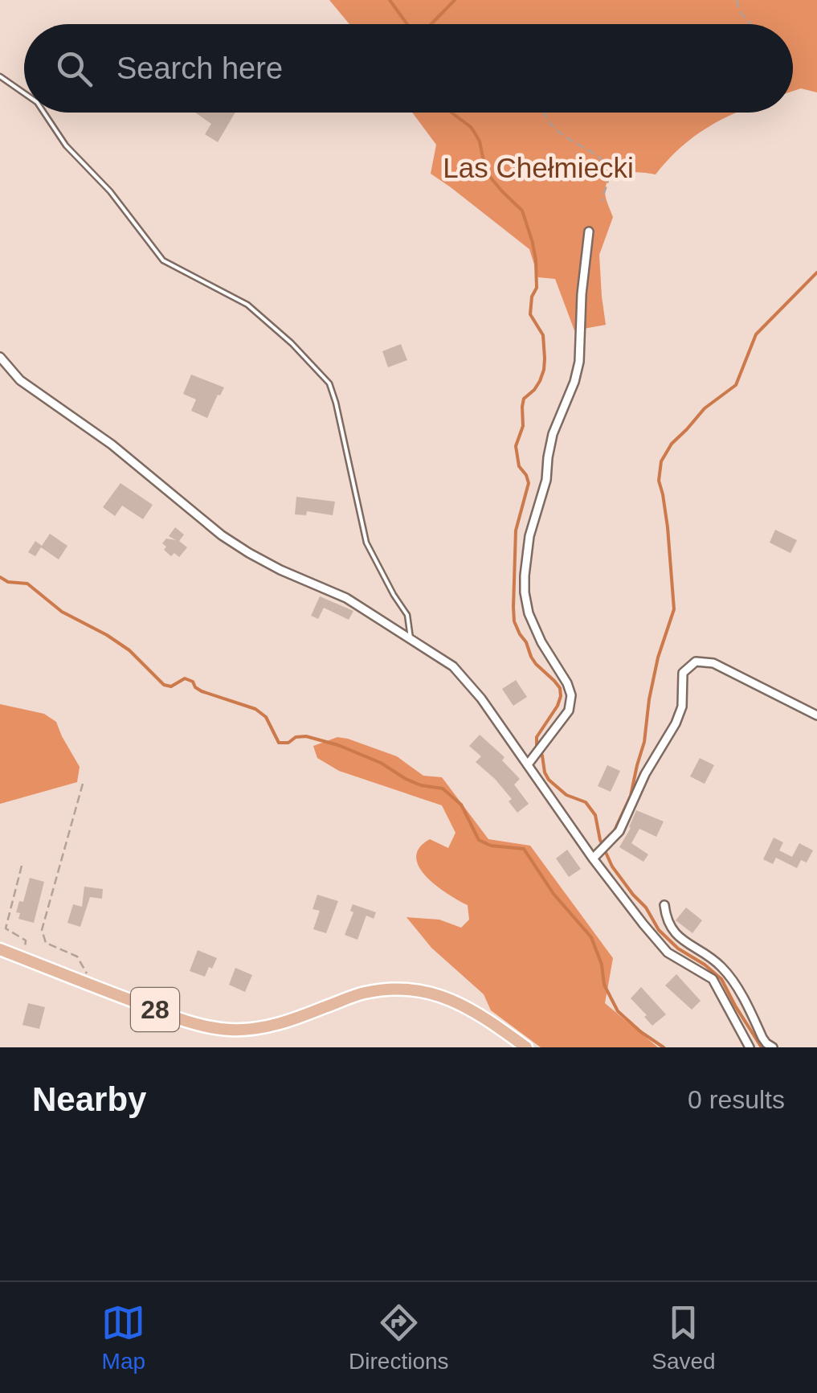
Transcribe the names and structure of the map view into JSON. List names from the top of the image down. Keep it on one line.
{"streets":{"main road":["28"]},"parks":["Las Chełmiecki"],"page":{"search":"Search here","heading":["Nearby","0 results"],"nav":["Map","Directions","Saved"]}}
